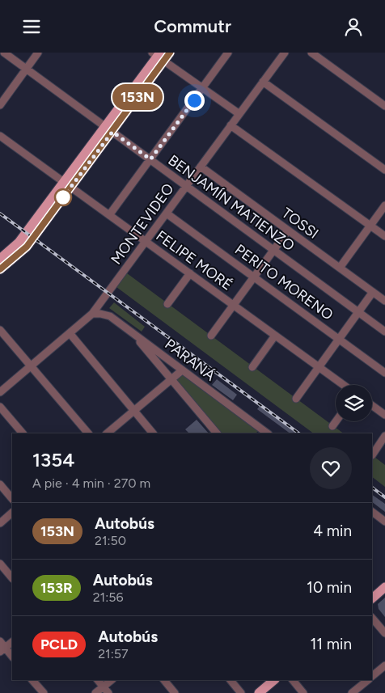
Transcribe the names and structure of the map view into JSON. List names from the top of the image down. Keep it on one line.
{"streets":{"street":["BENJAMÍN MATIENZO","TOSSI","MONTEVIDEO","FELIPE MORÉ","PERITO MORENO","PARANÁ"]},"crossings":[["BENJAMÍN MATIENZO","MONTEVIDEO"],["TOSSI","MONTEVIDEO"],["MONTEVIDEO","FELIPE MORÉ"],["MONTEVIDEO","PERITO MORENO"],["MONTEVIDEO","PARANÁ"]],"lines":["bus line 153N"],"page":{"header":"Commutr","on_map":"153N","heading":["1354","A pie · 4 min · 270 m"],"list":[{"mark":"153N","name":"Autobús","note":"21:50","value":"4 min"},{"mark":"153R","name":"Autobús","note":"21:56","value":"10 min"},{"mark":"PCLD","name":"Autobús","note":"21:57","value":"11 min"}]}}
